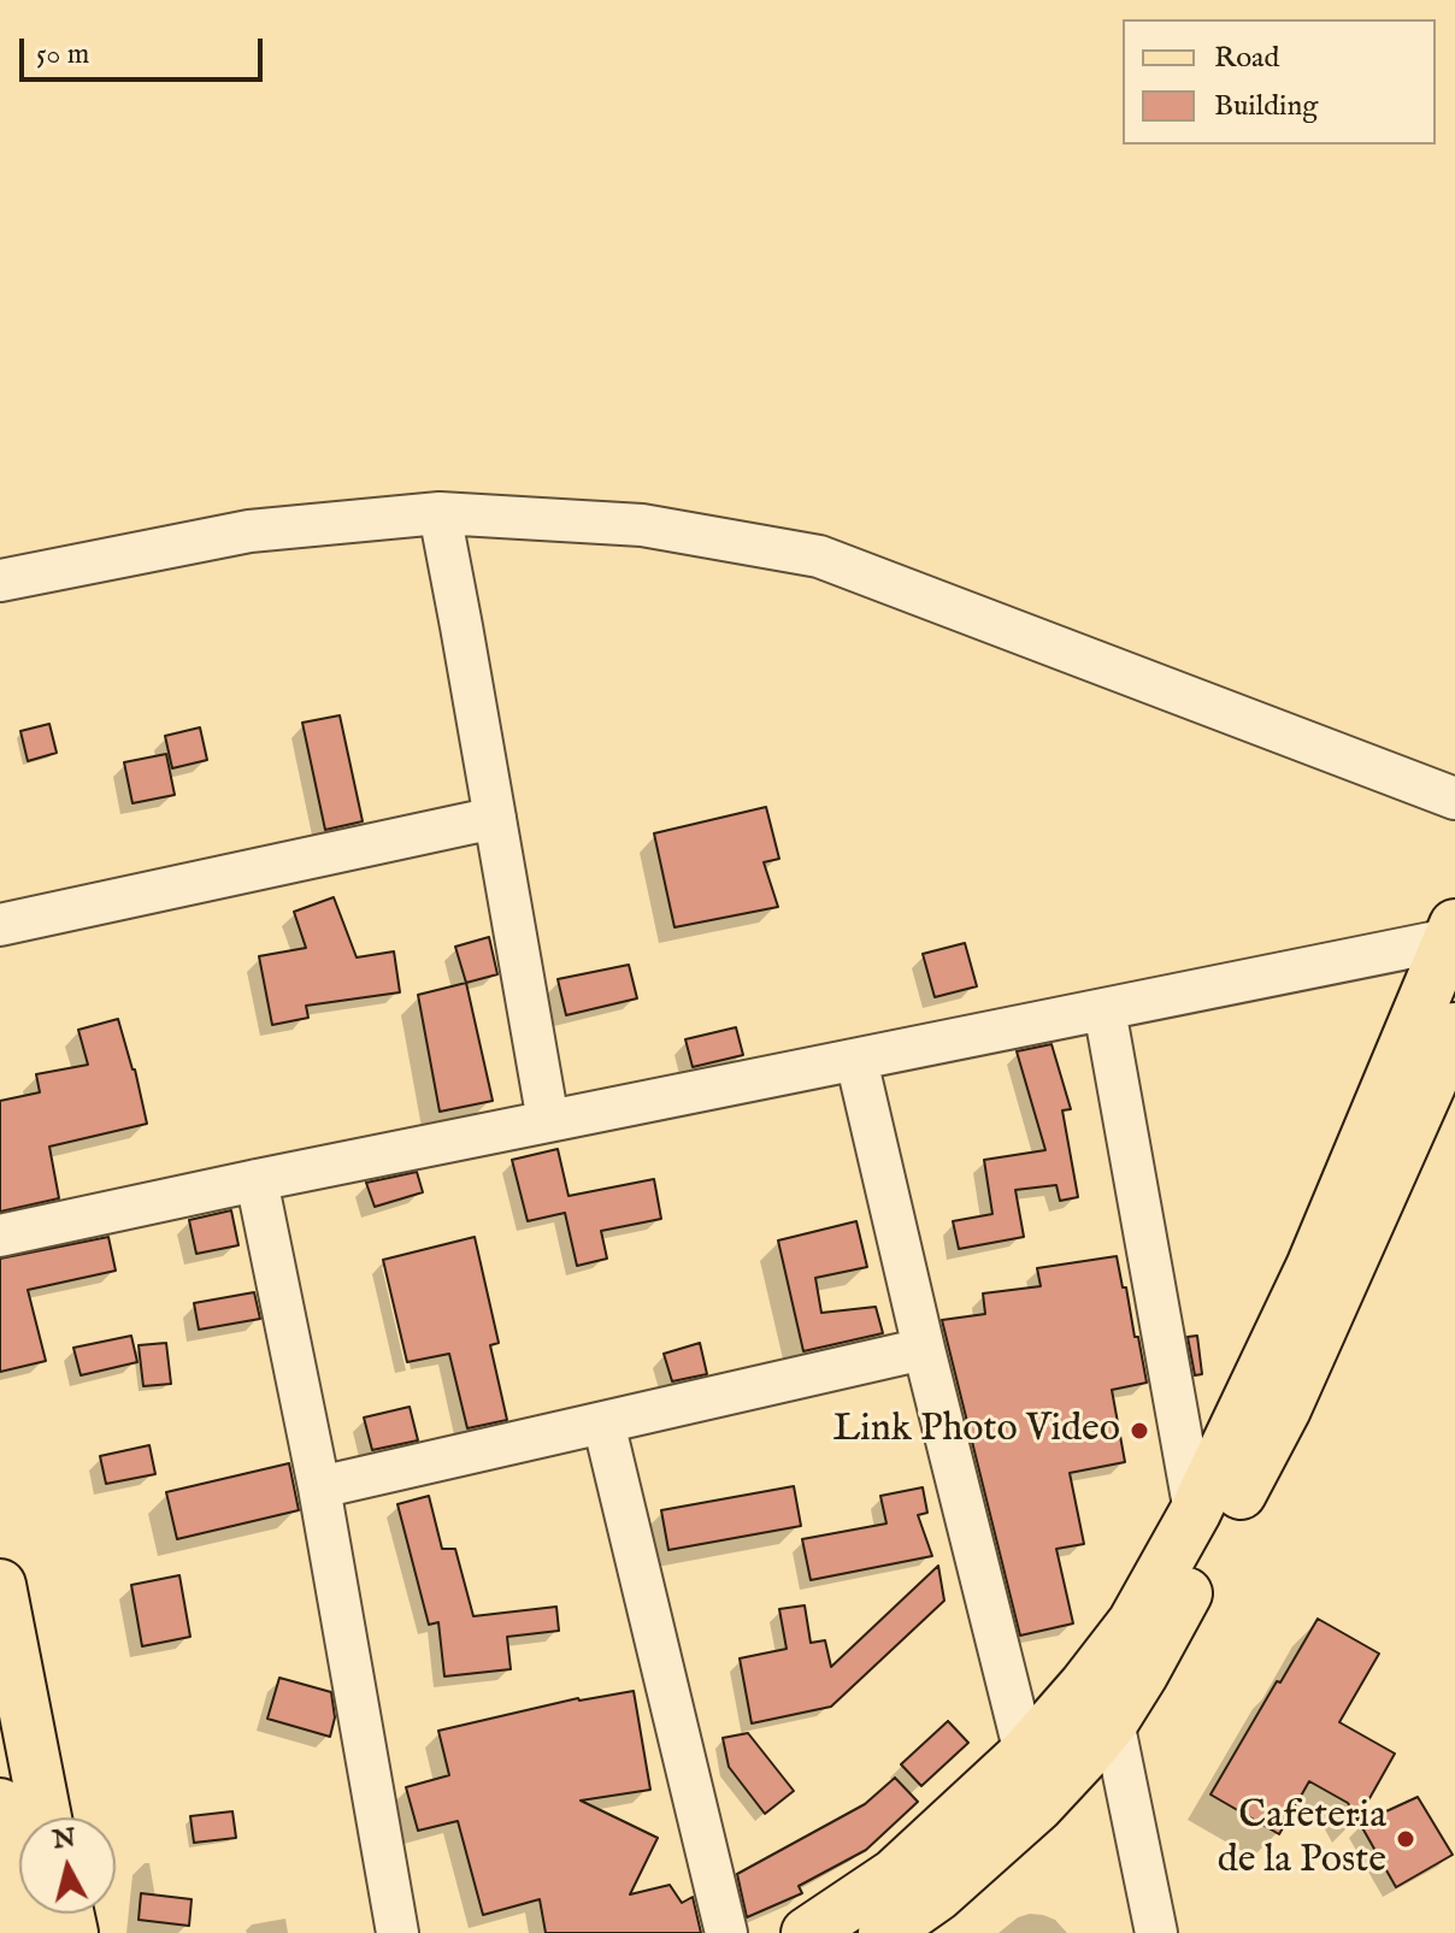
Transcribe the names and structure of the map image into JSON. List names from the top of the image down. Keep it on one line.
{"places":["Link Photo Video","Cafeteria de la Poste"],"legend":["Road","Building"],"scale_bar":"50 m","north":"top"}
